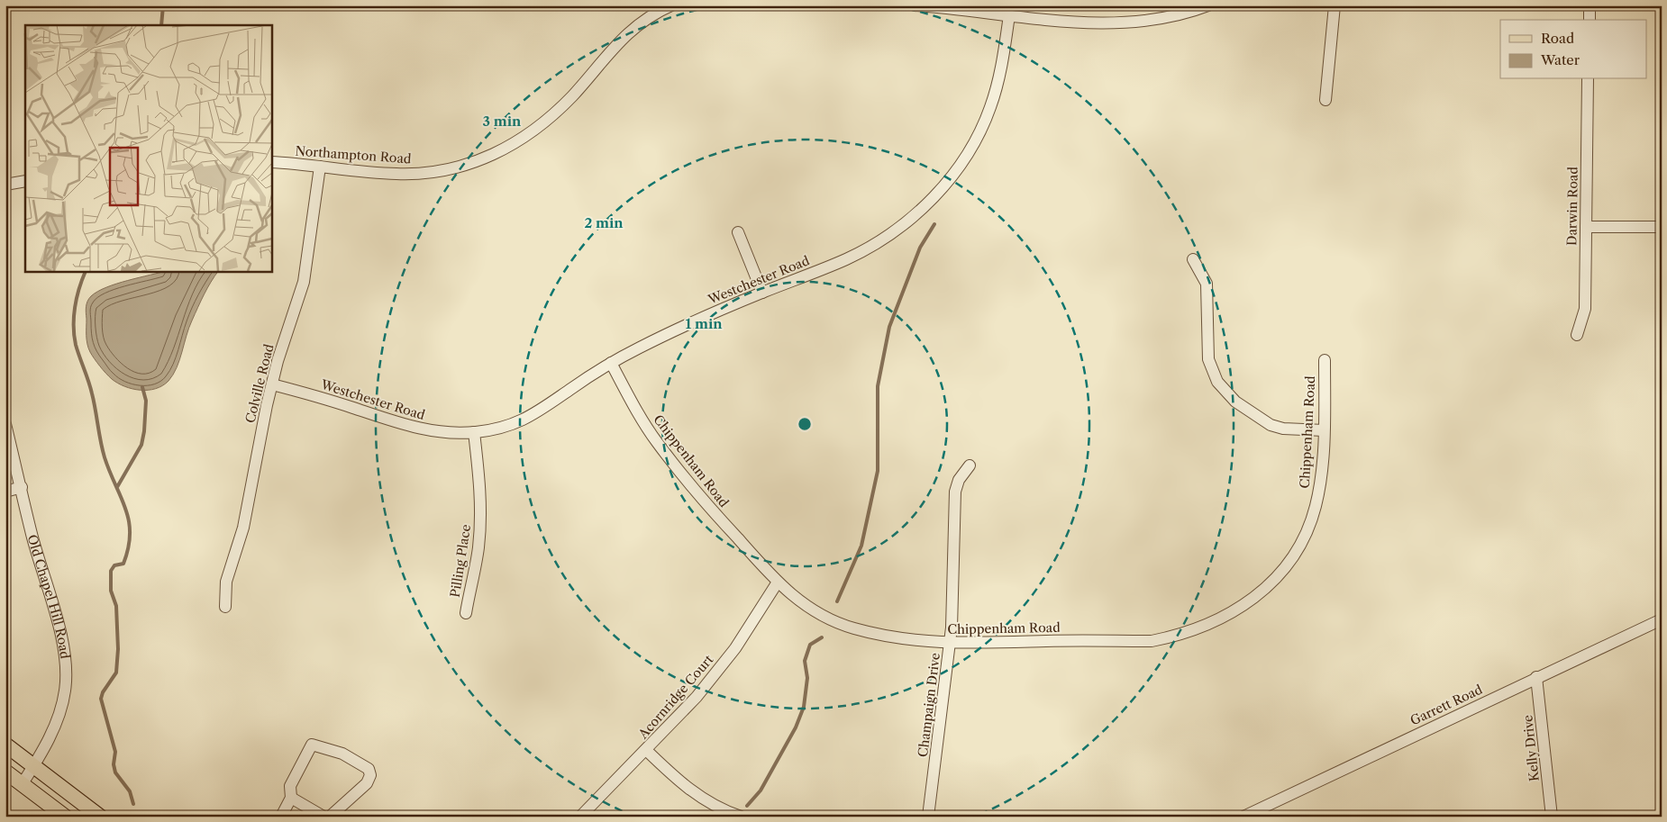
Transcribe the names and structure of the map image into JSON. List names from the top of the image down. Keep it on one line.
{"streets":{"street":["Northampton Road","Darwin Road","Westchester Road","Colville Road","Chippenham Road","Pilling Place","Old Chapel Hill Road","Acornridge Court","Champaign Drive","Garrett Road","Kelly Drive"]},"crossings":[["Northampton Road","Colville Road"],["Westchester Road","Colville Road"],["Westchester Road","Chippenham Road"],["Westchester Road","Pilling Place"],["Chippenham Road","Acornridge Court"],["Chippenham Road","Champaign Drive"],["Garrett Road","Kelly Drive"]],"legend":["Road","Water"],"rings":["3 min","2 min","1 min"]}
